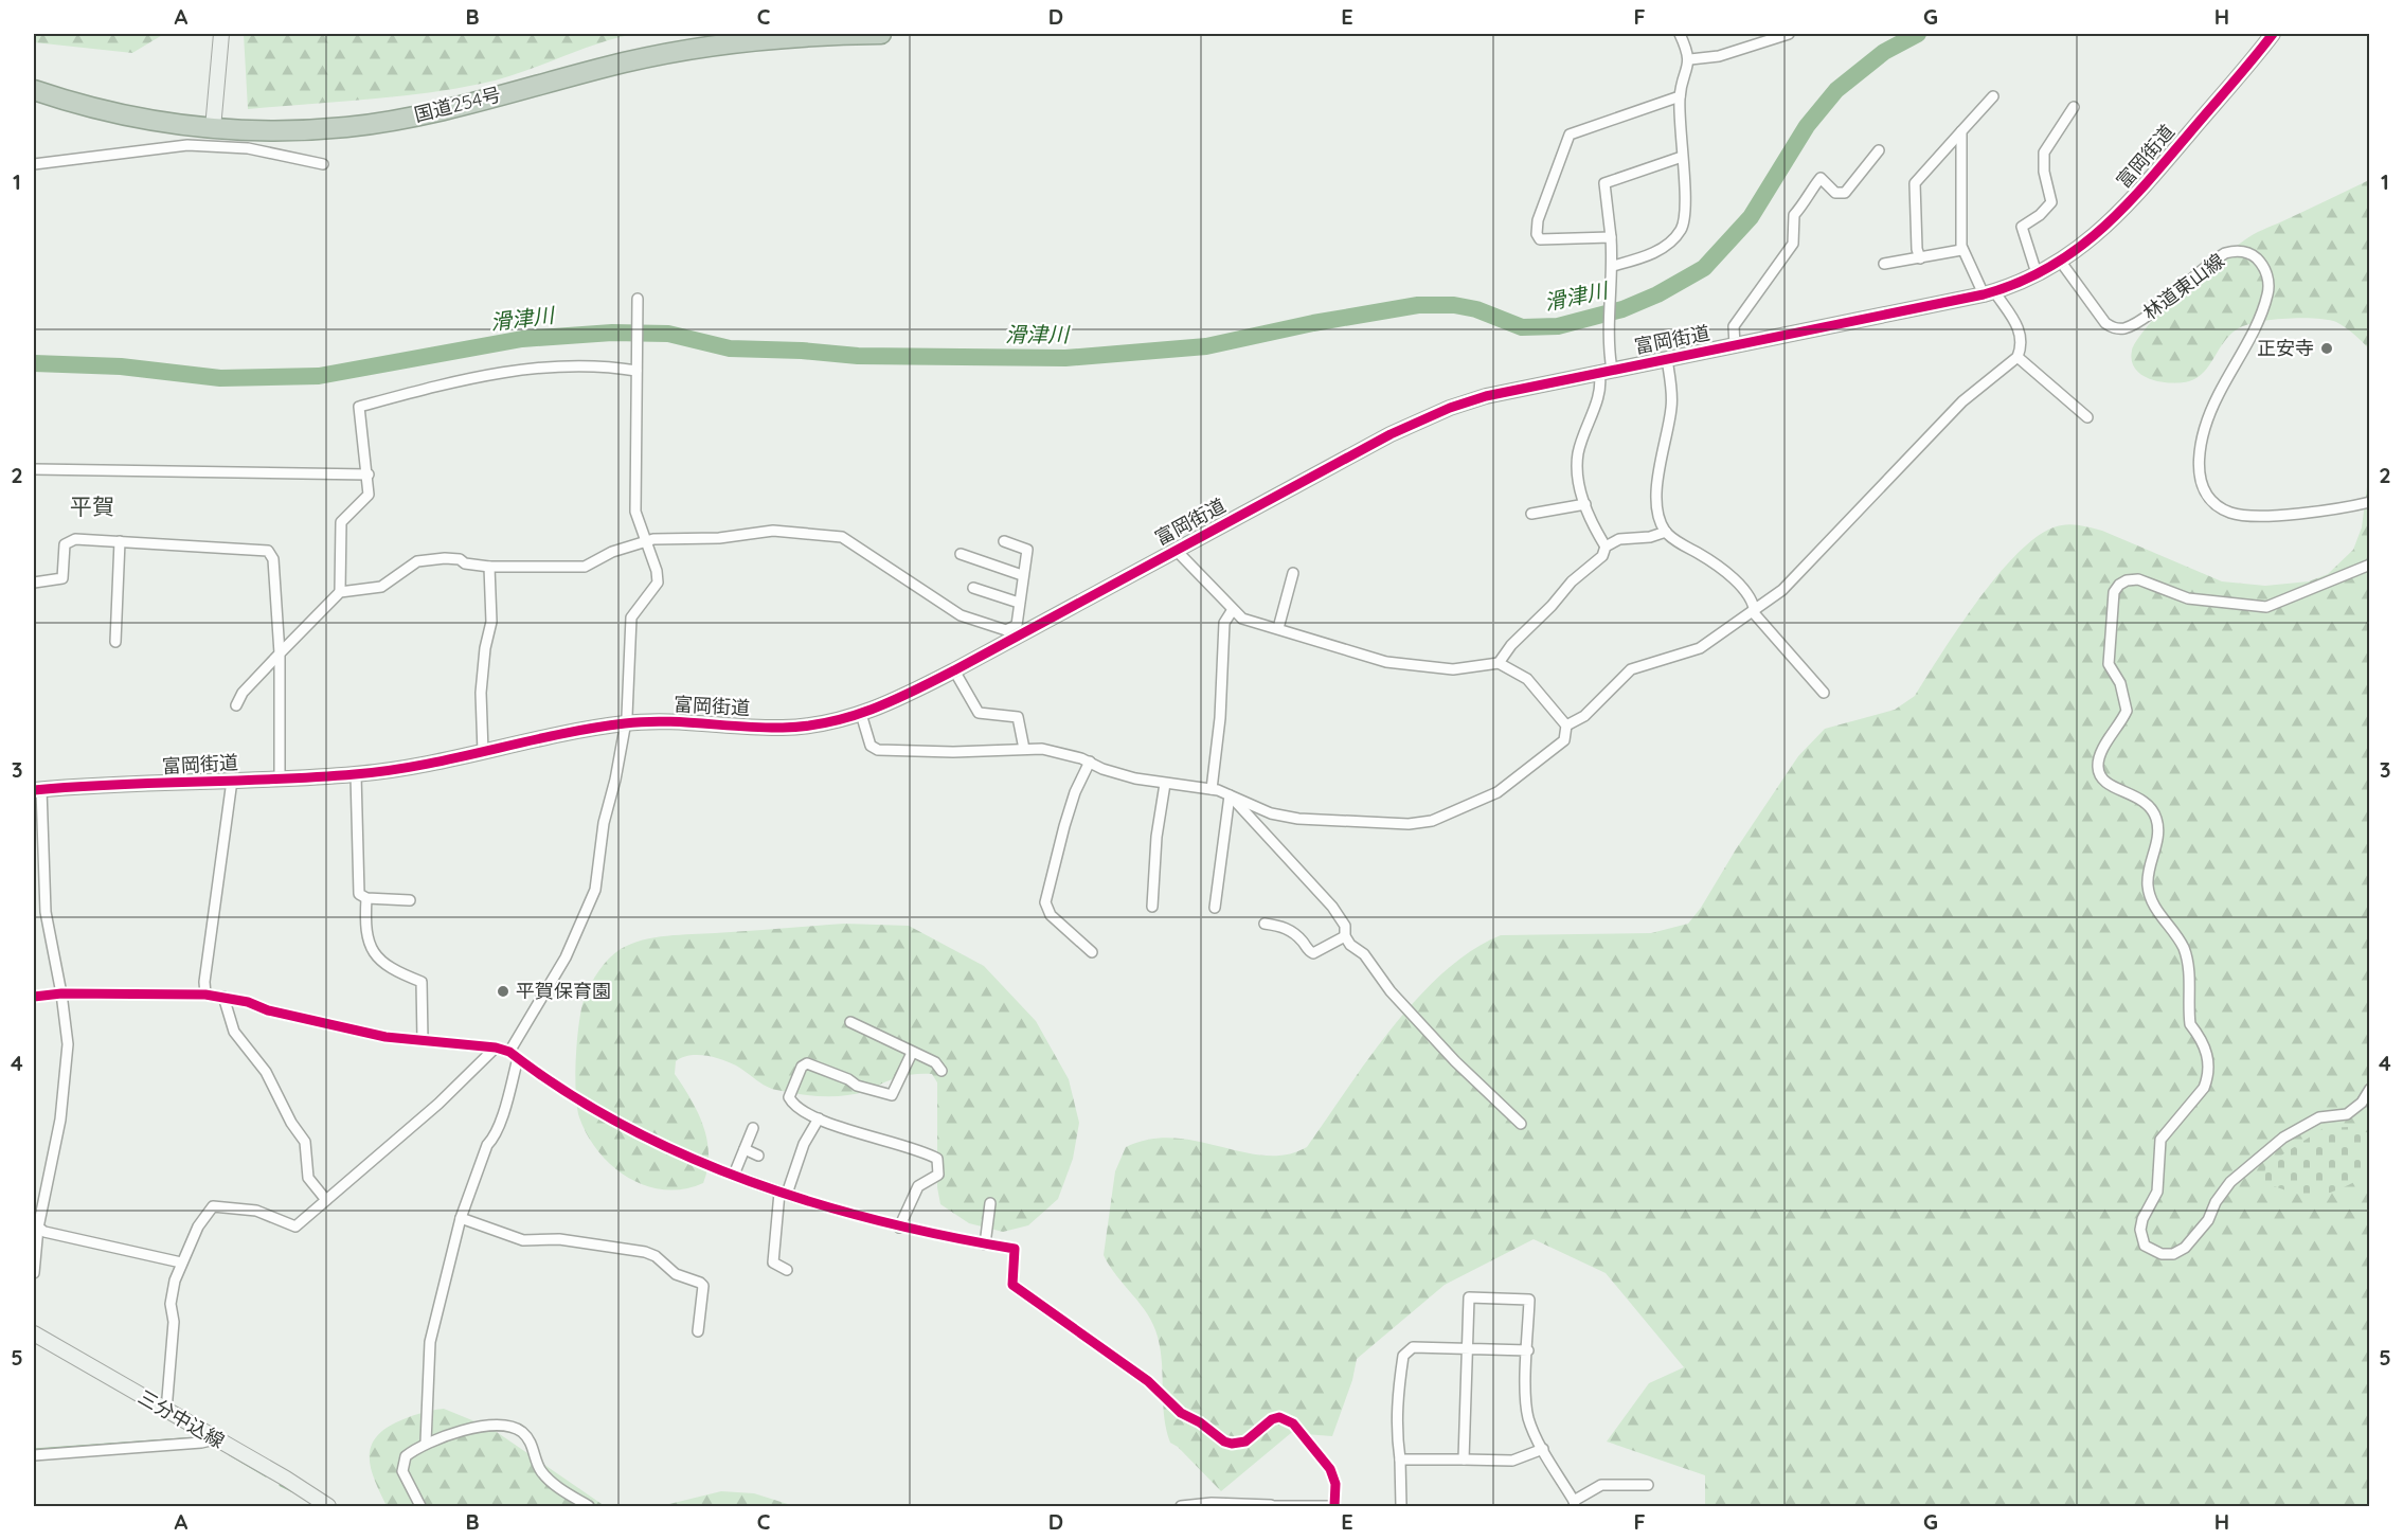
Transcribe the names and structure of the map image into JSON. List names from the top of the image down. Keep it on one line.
{"streets":{"highway":["国道254号"],"street":["富岡街道","林道東山線","三分中込線"]},"crossings":[["富岡街道","林道東山線"]],"districts":["平賀"],"water":["滑津川"],"places":["正安寺","平賀保育園"],"grid":{"columns":["A","B","C","D","E","F","G","H"],"rows":["1","2","3","4","5"]}}
